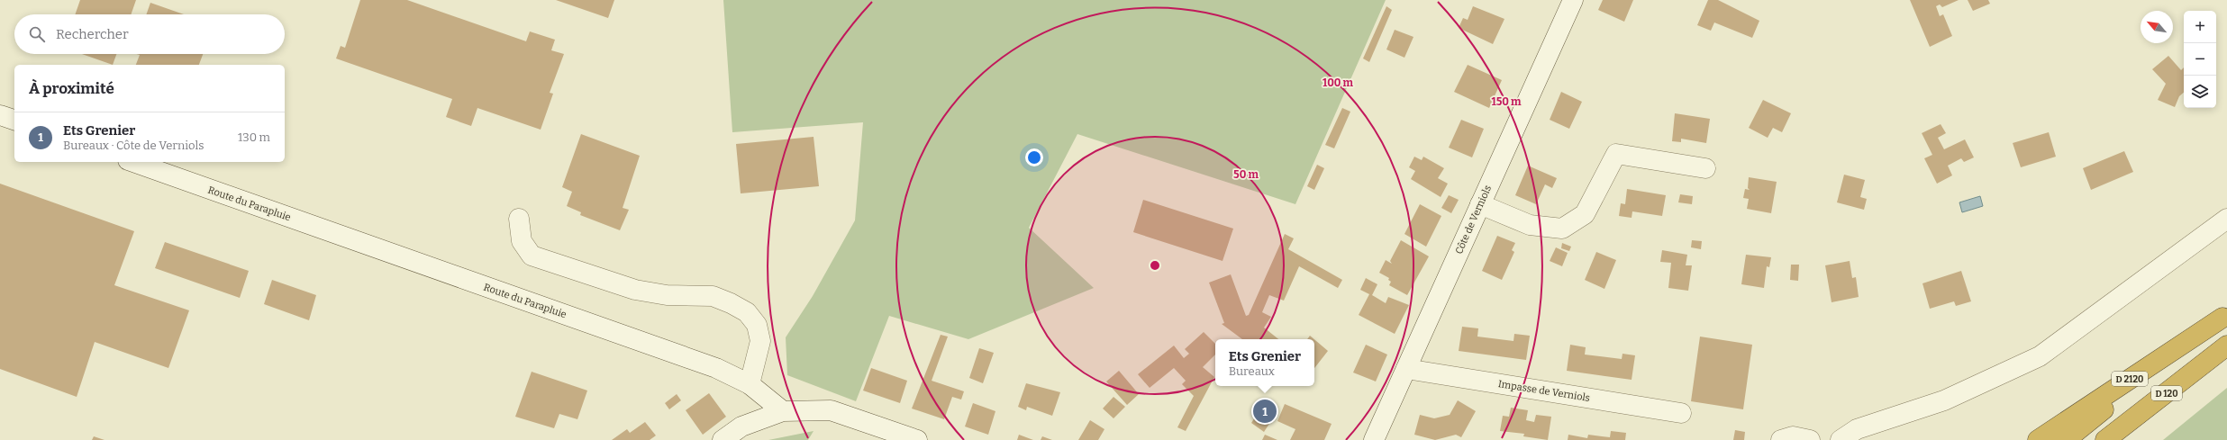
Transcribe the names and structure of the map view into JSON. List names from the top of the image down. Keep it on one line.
{"streets":{"highway":["D 2120","D 120"],"street":["Route du Parapluie","Côte de Verniols","Impasse de Verniols"]},"crossings":[["Côte de Verniols","Impasse de Verniols"],["D 2120","D 120"]],"north":"top left","page":{"map_buttons":["+","−"],"search":"Rechercher","heading":"À proximité","list":[{"mark":"1","name":"Ets Grenier","note":"Bureaux · Côte de Verniols","value":"130 m"}],"popup":["Ets Grenier","Bureaux"],"pins":"1"},"rings":["100 m","150 m","50 m"]}
